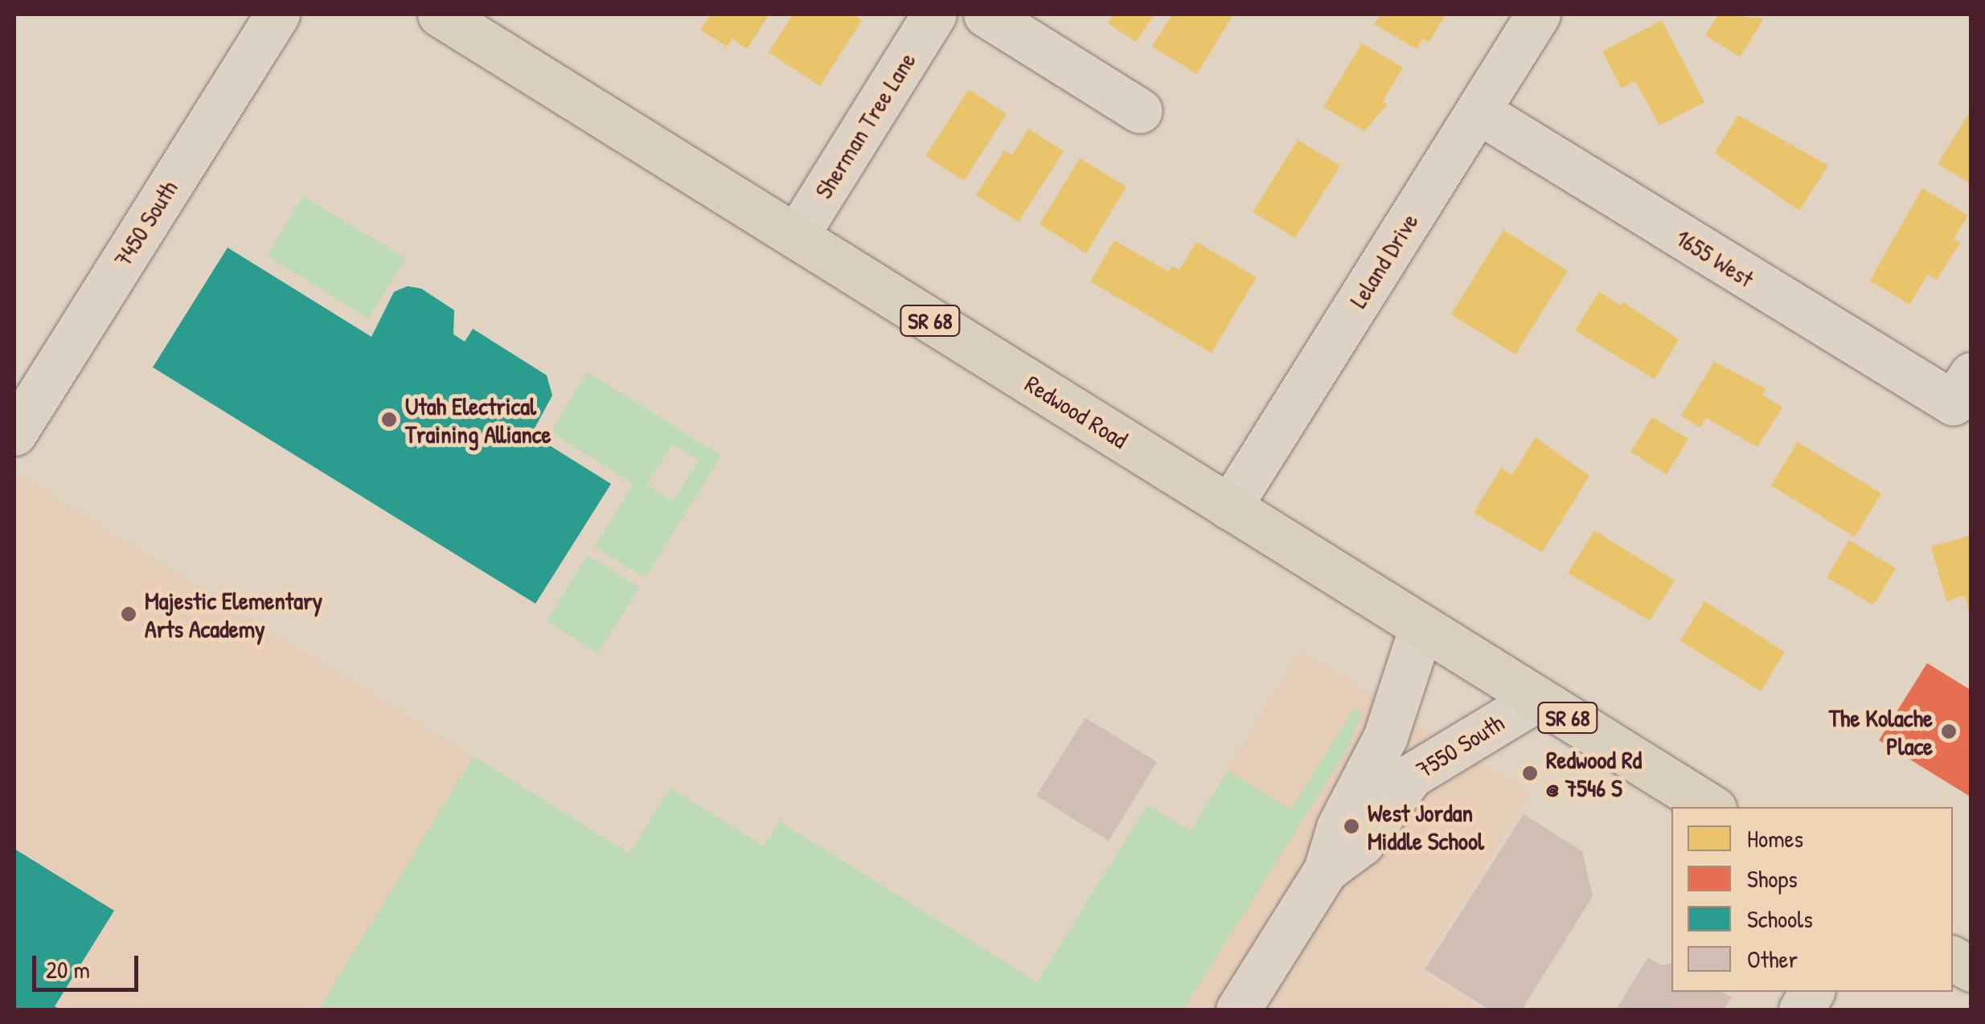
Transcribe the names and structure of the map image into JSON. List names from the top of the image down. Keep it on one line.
{"streets":{"main road":["SR 68","Redwood Road"],"street":["Sherman Tree Lane","7450 South","1655 West","Leland Drive","7550 South"]},"crossings":[["Sherman Tree Lane","Redwood Road"],["1655 West","Leland Drive"],["Leland Drive","Redwood Road"],["Redwood Road","7550 South"]],"places":["Utah Electrical Training Alliance","Majestic Elementary Arts Academy","The Kolache Place","Redwood Rd @ 7546 S","West Jordan Middle School"],"legend":["Homes","Shops","Schools","Other"],"scale_bar":"20 m"}
